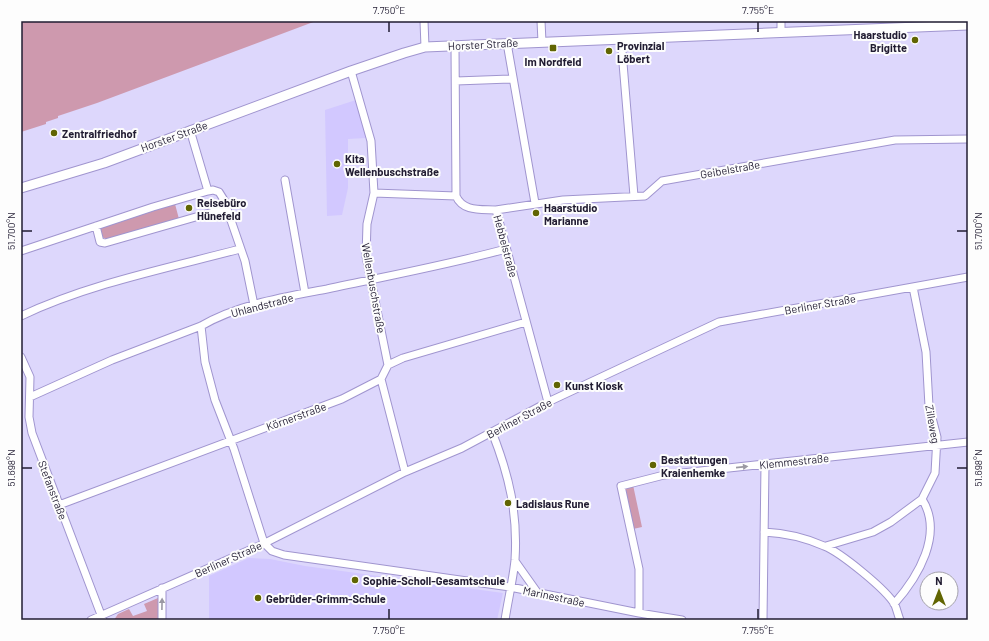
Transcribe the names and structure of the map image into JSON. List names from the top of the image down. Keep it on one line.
{"streets":{"street":["Horster Straße","Geibelstraße","Hebbelstraße","Wellenbuschstraße","Berliner Straße","Uhlandstraße","Körnerstraße","Zilleweg","Klemmestraße","Stefanstraße","Marinestraße"]},"crossings":[["Horster Straße","Wellenbuschstraße"],["Geibelstraße","Hebbelstraße"],["Hebbelstraße","Berliner Straße"],["Hebbelstraße","Uhlandstraße"],["Wellenbuschstraße","Uhlandstraße"],["Berliner Straße","Zilleweg"],["Berliner Straße","Stefanstraße"],["Berliner Straße","Marinestraße"],["Uhlandstraße","Stefanstraße"],["Körnerstraße","Stefanstraße"],["Zilleweg","Klemmestraße"],["Klemmestraße","Marinestraße"]],"places":{"other":["Haarstudio Brigitte","Provinzial Löbert","Zentralfriedhof","Kita Wellenbuschstraße","Reisebüro Hünefeld","Haarstudio Marianne","Kunst Kiosk","Bestattungen Kraienhemke","Ladislaus Rune","Sophie-Scholl-Gesamtschule","Gebrüder-Grimm-Schule"],"transit":["Im Nordfeld"]},"north":"top","coordinates":["7.750°E","7.755°E","51.700°N","51.698°N"]}
